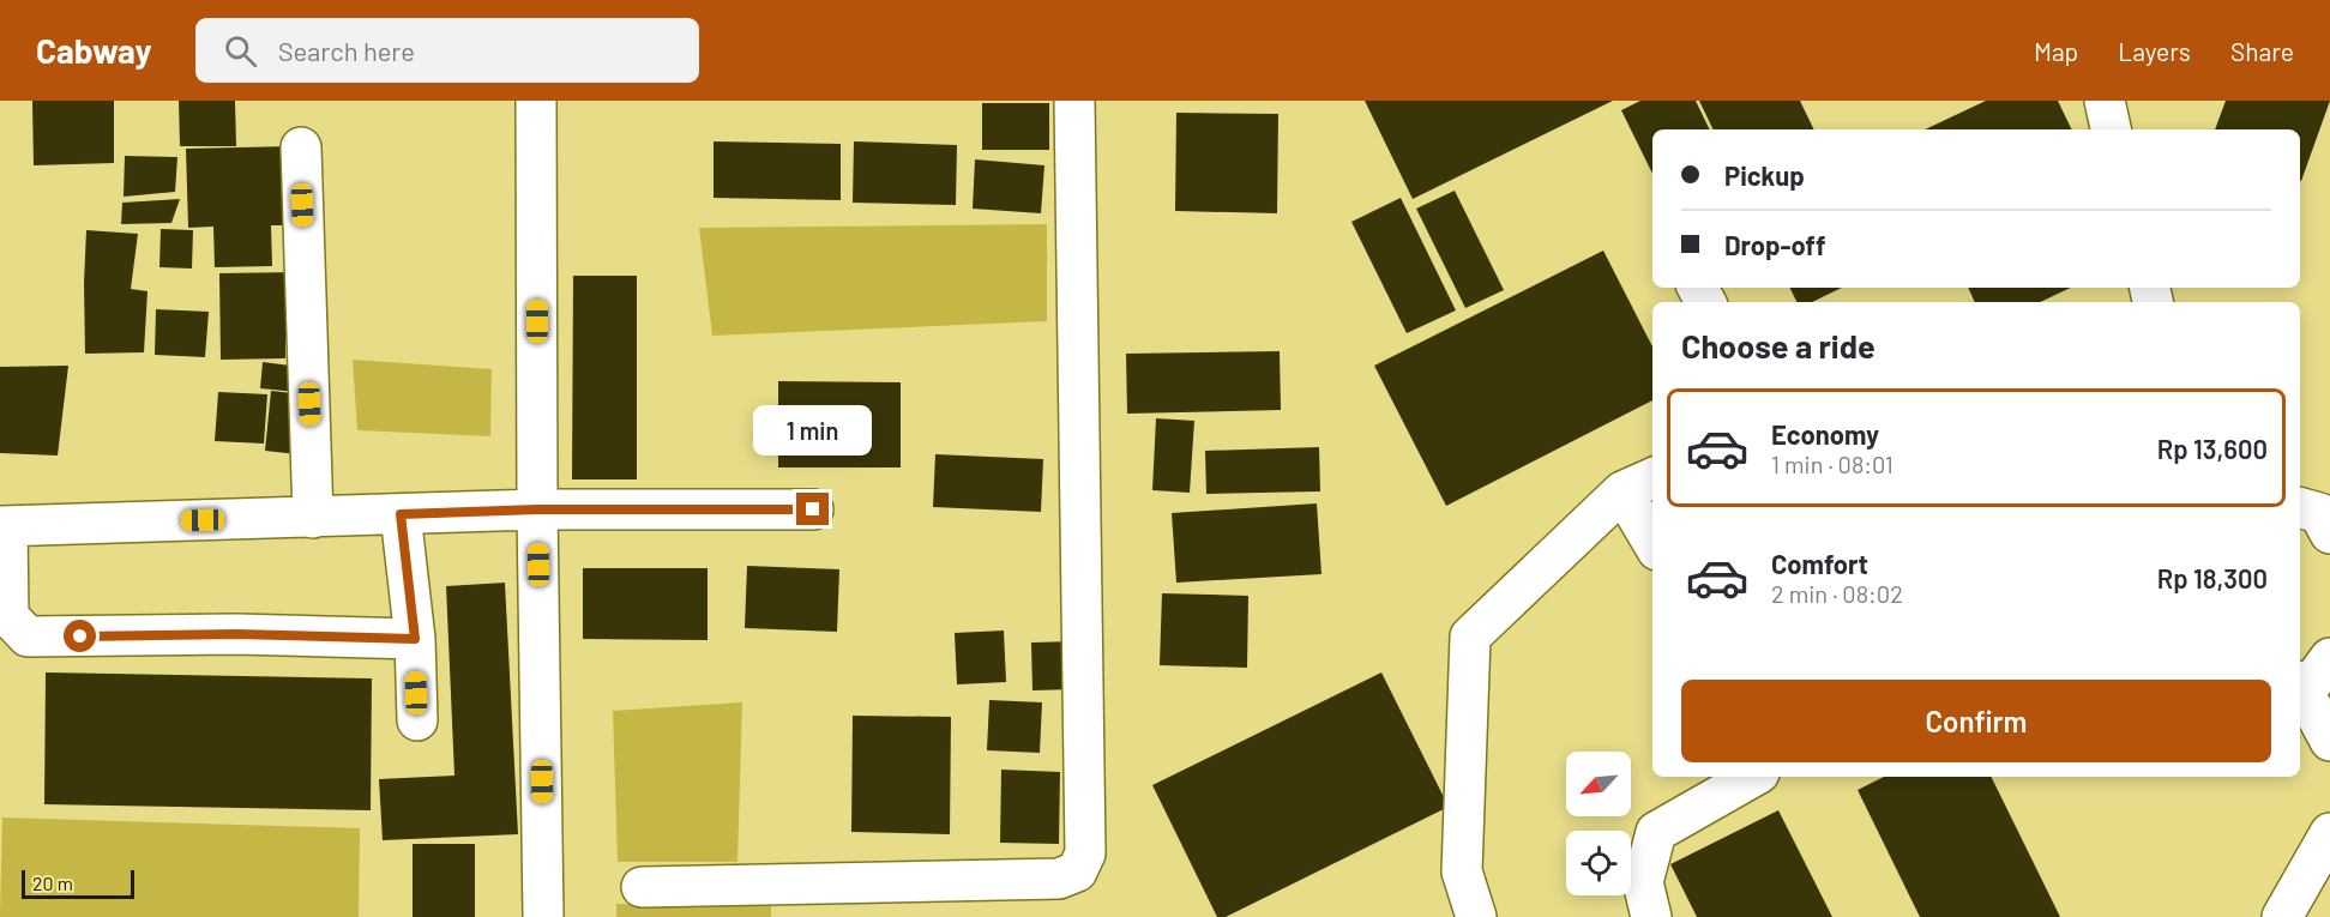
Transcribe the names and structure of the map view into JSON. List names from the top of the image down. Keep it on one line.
{"scale_bar":"20 m","north":"bottom left","page":{"header":"Cabway","search":"Search here","nav":["Map","Layers","Share"],"banner":["Pickup","Drop-off"],"heading":"Choose a ride","list":[{"name":"Economy","note":"1 min · 08:01","value":"Rp 13,600"},{"name":"Comfort","note":"2 min · 08:02","value":"Rp 18,300"}],"bubble":"1 min","buttons":"Confirm","scale":"20 m"}}
